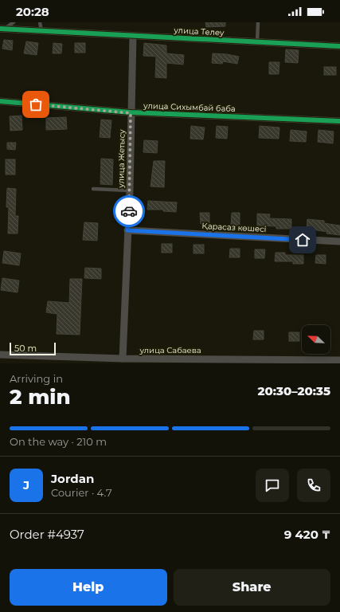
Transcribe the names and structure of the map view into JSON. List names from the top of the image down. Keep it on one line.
{"streets":{"street":["улица Телеу","улица Сихымбай баба","улица Жетысу","Қарасаз көшесі","улица Сабаева"]},"crossings":[["улица Телеу","улица Жетысу"],["улица Сихымбай баба","улица Жетысу"],["улица Жетысу","Қарасаз көшесі"],["улица Жетысу","улица Сабаева"]],"scale_bar":"50 m","north":"top left","page":{"status":"20:28","scale":"50 m","heading":["2 min","Arriving in","20:30–20:35"],"panel":["Jordan","Courier · 4.7","Order #4937","9 420 ₸"],"bar":"On the way · 210 m","round":"J","buttons":["Help","Share"]}}
